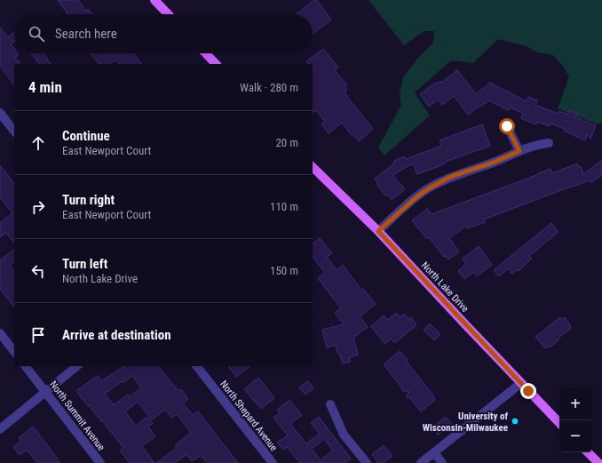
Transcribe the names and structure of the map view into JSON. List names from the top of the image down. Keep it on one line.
{"streets":{"main road":["North Lake Drive"],"street":["North Summit Avenue","North Shepard Avenue"]},"places":["University of Wisconsin-Milwaukee"],"page":{"search":"Search here","heading":["4 min","Walk · 280 m"],"list":[["Continue","East Newport Court","20 m"],["Turn right","East Newport Court","110 m"],["Turn left","North Lake Drive","150 m"],"Arrive at destination"],"map_buttons":["+","−"]}}
